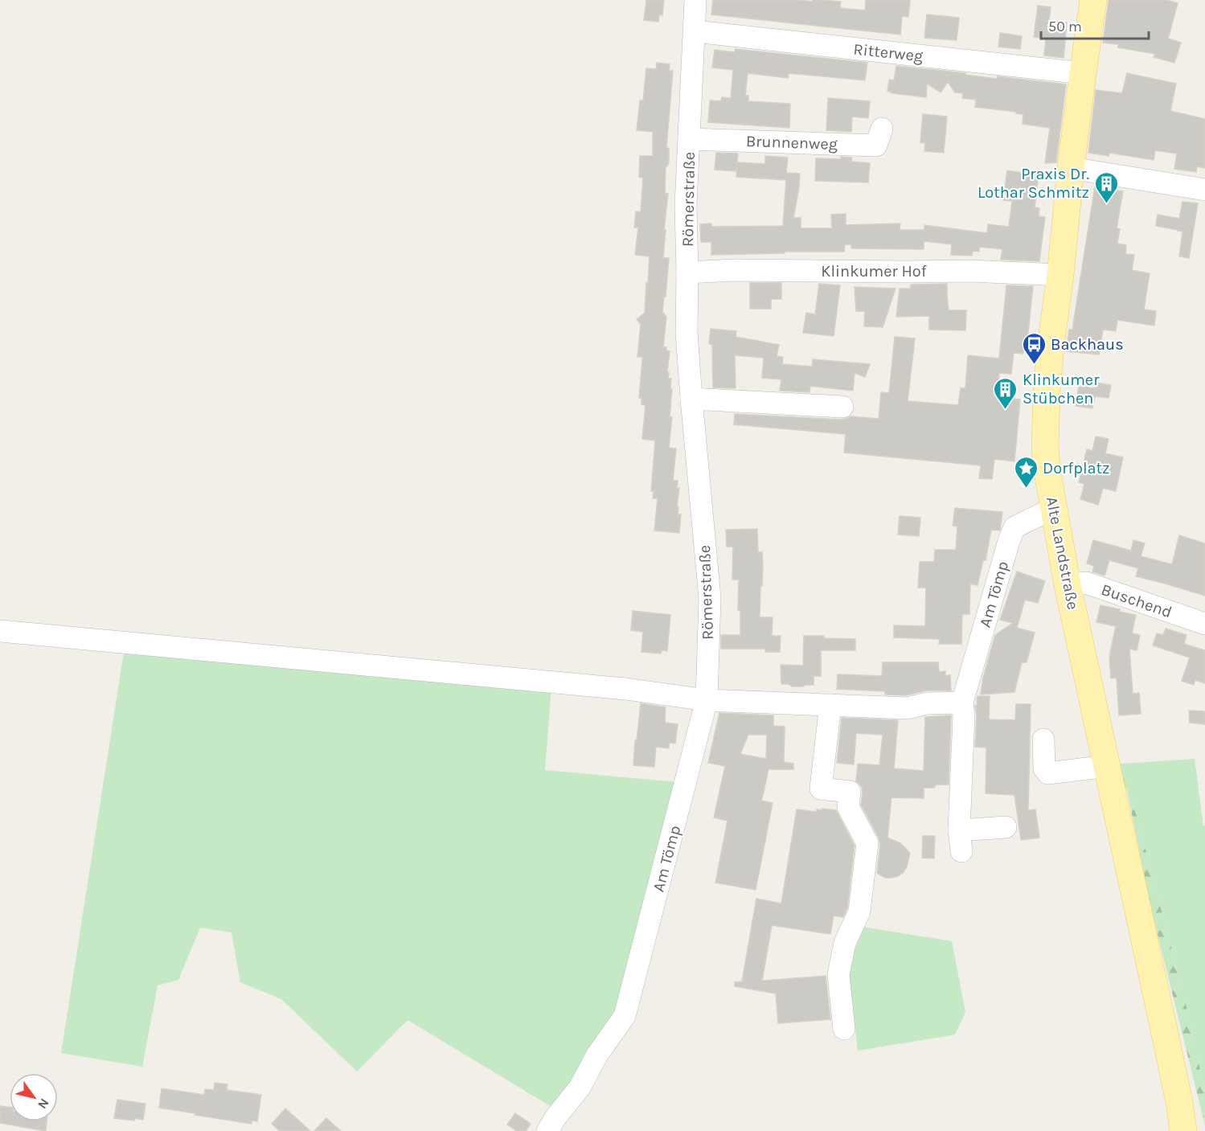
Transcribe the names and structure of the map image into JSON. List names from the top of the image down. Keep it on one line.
{"streets":{"main road":["Alte Landstraße"],"street":["Ritterweg","Brunnenweg","Römerstraße","Klinkumer Hof","Am Tömp","Buschend"]},"crossings":[["Ritterweg","Römerstraße"],["Ritterweg","Alte Landstraße"],["Brunnenweg","Römerstraße"],["Römerstraße","Klinkumer Hof"],["Römerstraße","Am Tömp"],["Klinkumer Hof","Alte Landstraße"],["Alte Landstraße","Am Tömp"],["Alte Landstraße","Buschend"]],"places":{"building":["Praxis Dr. Lothar Schmitz","Klinkumer Stübchen"],"bus stop":["Backhaus"],"place":["Dorfplatz"]},"scale_bar":"50 m","north":"bottom right"}
